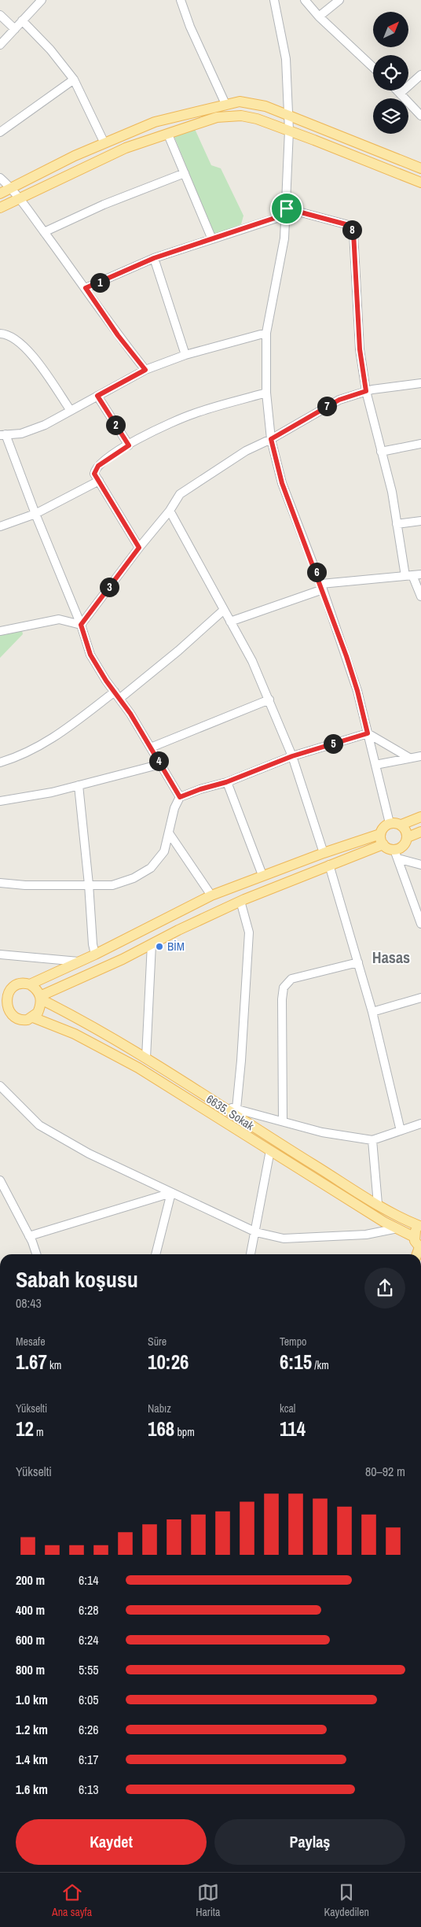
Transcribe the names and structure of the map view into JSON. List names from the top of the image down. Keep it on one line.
{"streets":{"main road":["6635. Sokak"]},"districts":["Hasas"],"places":["BİM"],"north":"top right","page":{"pins":["8","1","7","2","6","3","5","4"],"heading":["Sabah koşusu","08:43"],"stats":[["Mesafe","1.67 km"],["Süre","10:26"],["Tempo","6:15 /km"],["Yükselti","12 m"],["Nabız","168 bpm"],["kcal","114"]],"chart":["Yükselti","80–92 m"],"list":[{"name":"200 m","note":"6:14"},{"name":"400 m","note":"6:28"},{"name":"600 m","note":"6:24"},{"name":"800 m","note":"5:55"},{"name":"1.0 km","note":"6:05"},{"name":"1.2 km","note":"6:26"},{"name":"1.4 km","note":"6:17"},{"name":"1.6 km","note":"6:13"}],"buttons":["Kaydet","Paylaş"],"tabs":["Ana sayfa","Harita","Kaydedilen"]}}
